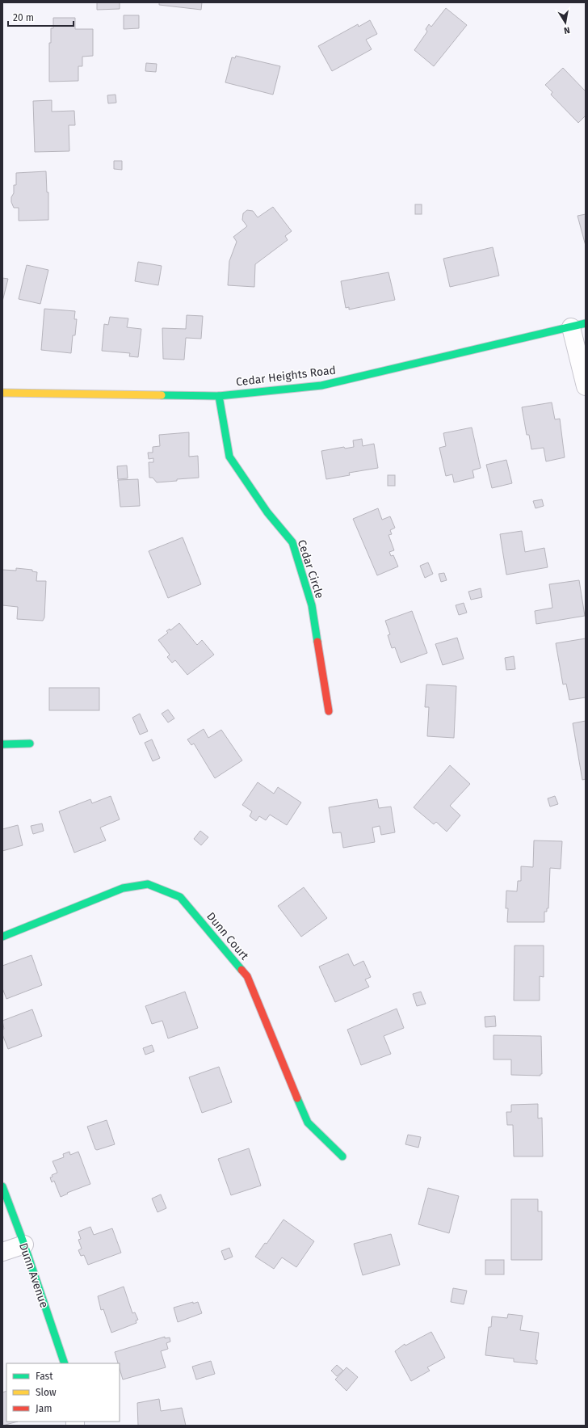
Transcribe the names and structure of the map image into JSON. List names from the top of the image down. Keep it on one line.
{"streets":{"street":["Cedar Heights Road","Cedar Circle","Dunn Court","Dunn Avenue"]},"crossings":[["Cedar Heights Road","Cedar Circle"]],"legend":["Fast","Slow","Jam"],"scale_bar":"20 m","north":"bottom"}
